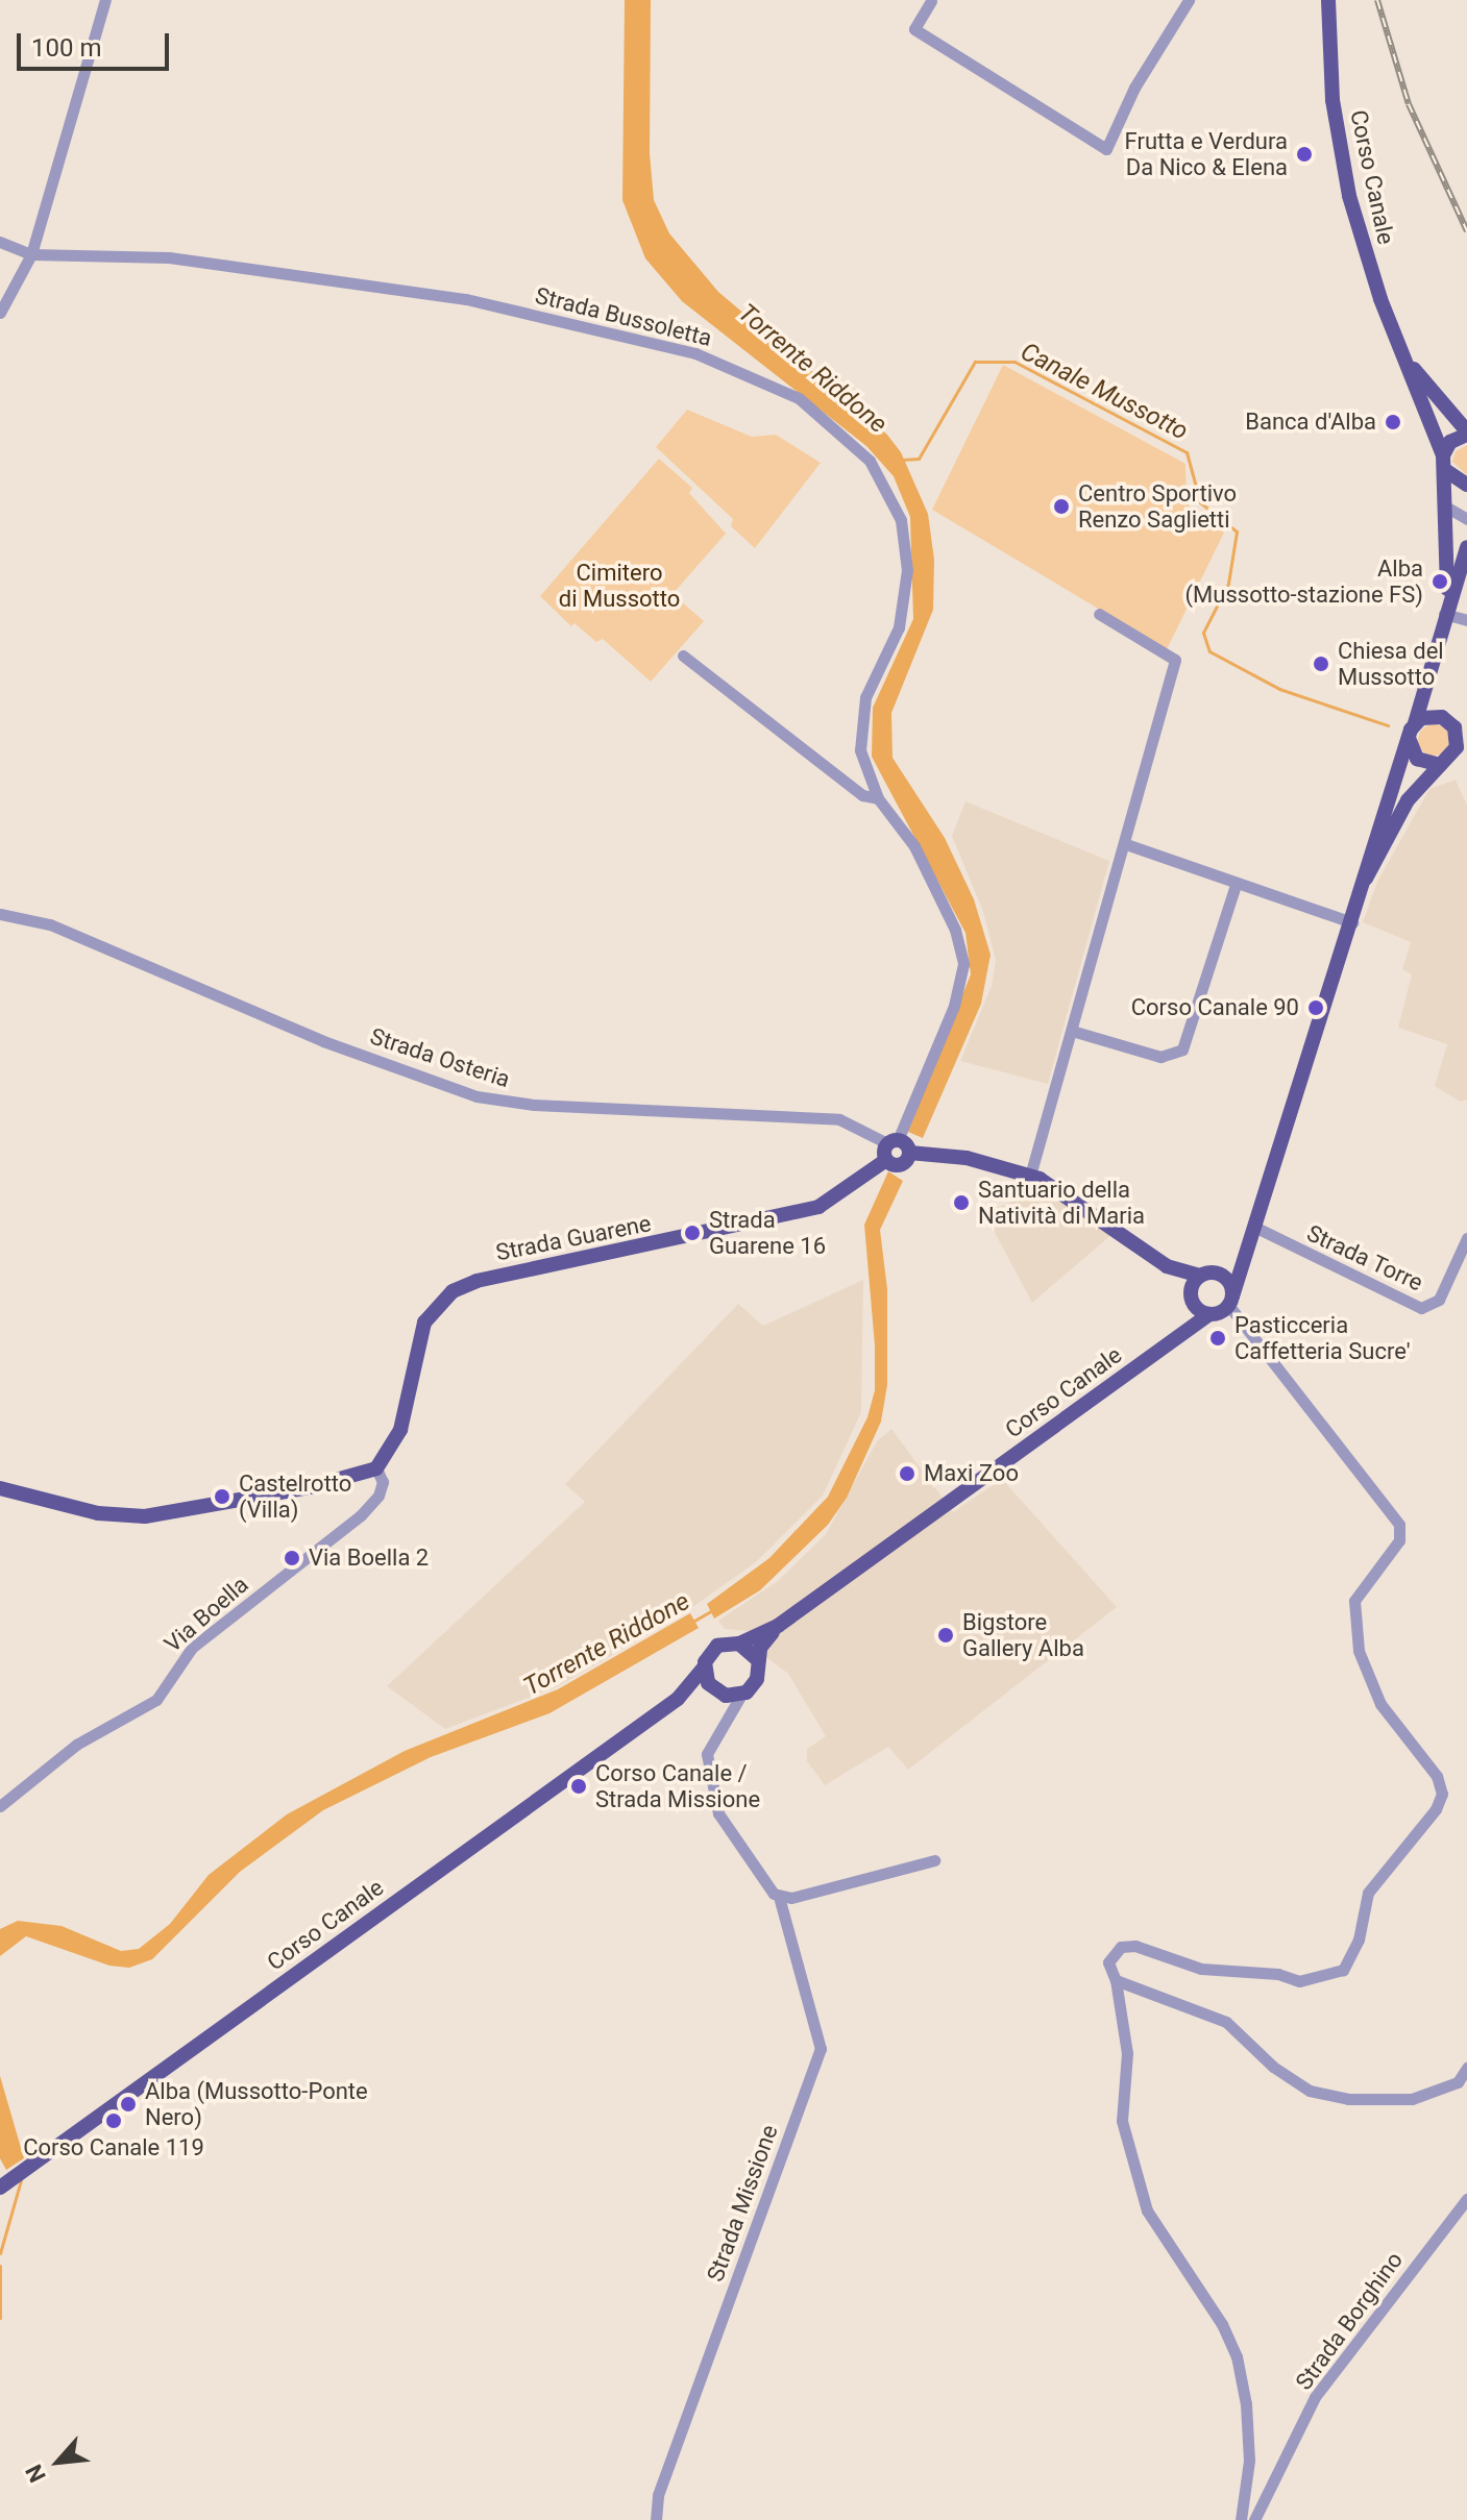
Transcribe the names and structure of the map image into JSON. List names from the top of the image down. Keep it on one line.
{"streets":{"main road":["Corso Canale","Strada Guarene"],"street":["Strada Bussoletta","Strada Osteria","Strada Torre","Via Boella","Strada Missione","Strada Borghino"]},"crossings":[["Corso Canale","Strada Torre"],["Corso Canale","Strada Missione"],["Strada Bussoletta","Strada Osteria"],["Strada Guarene","Via Boella"]],"water":["Torrente Riddone","Canale Mussotto"],"parks":["Cimitero di Mussotto"],"places":["Frutta e Verdura Da Nico & Elena","Banca d'Alba","Centro Sportivo Renzo Saglietti","Alba (Mussotto-stazione FS)","Chiesa del Mussotto","Corso Canale 90","Santuario della Natività di Maria","Strada Guarene 16","Pasticceria Caffetteria Sucre'","Maxi Zoo","Castelrotto (Villa)","Via Boella 2","Bigstore Gallery Alba","Corso Canale / Strada Missione","Alba (Mussotto-Ponte Nero)","Corso Canale 119"],"scale_bar":"100 m","north":"bottom left"}
